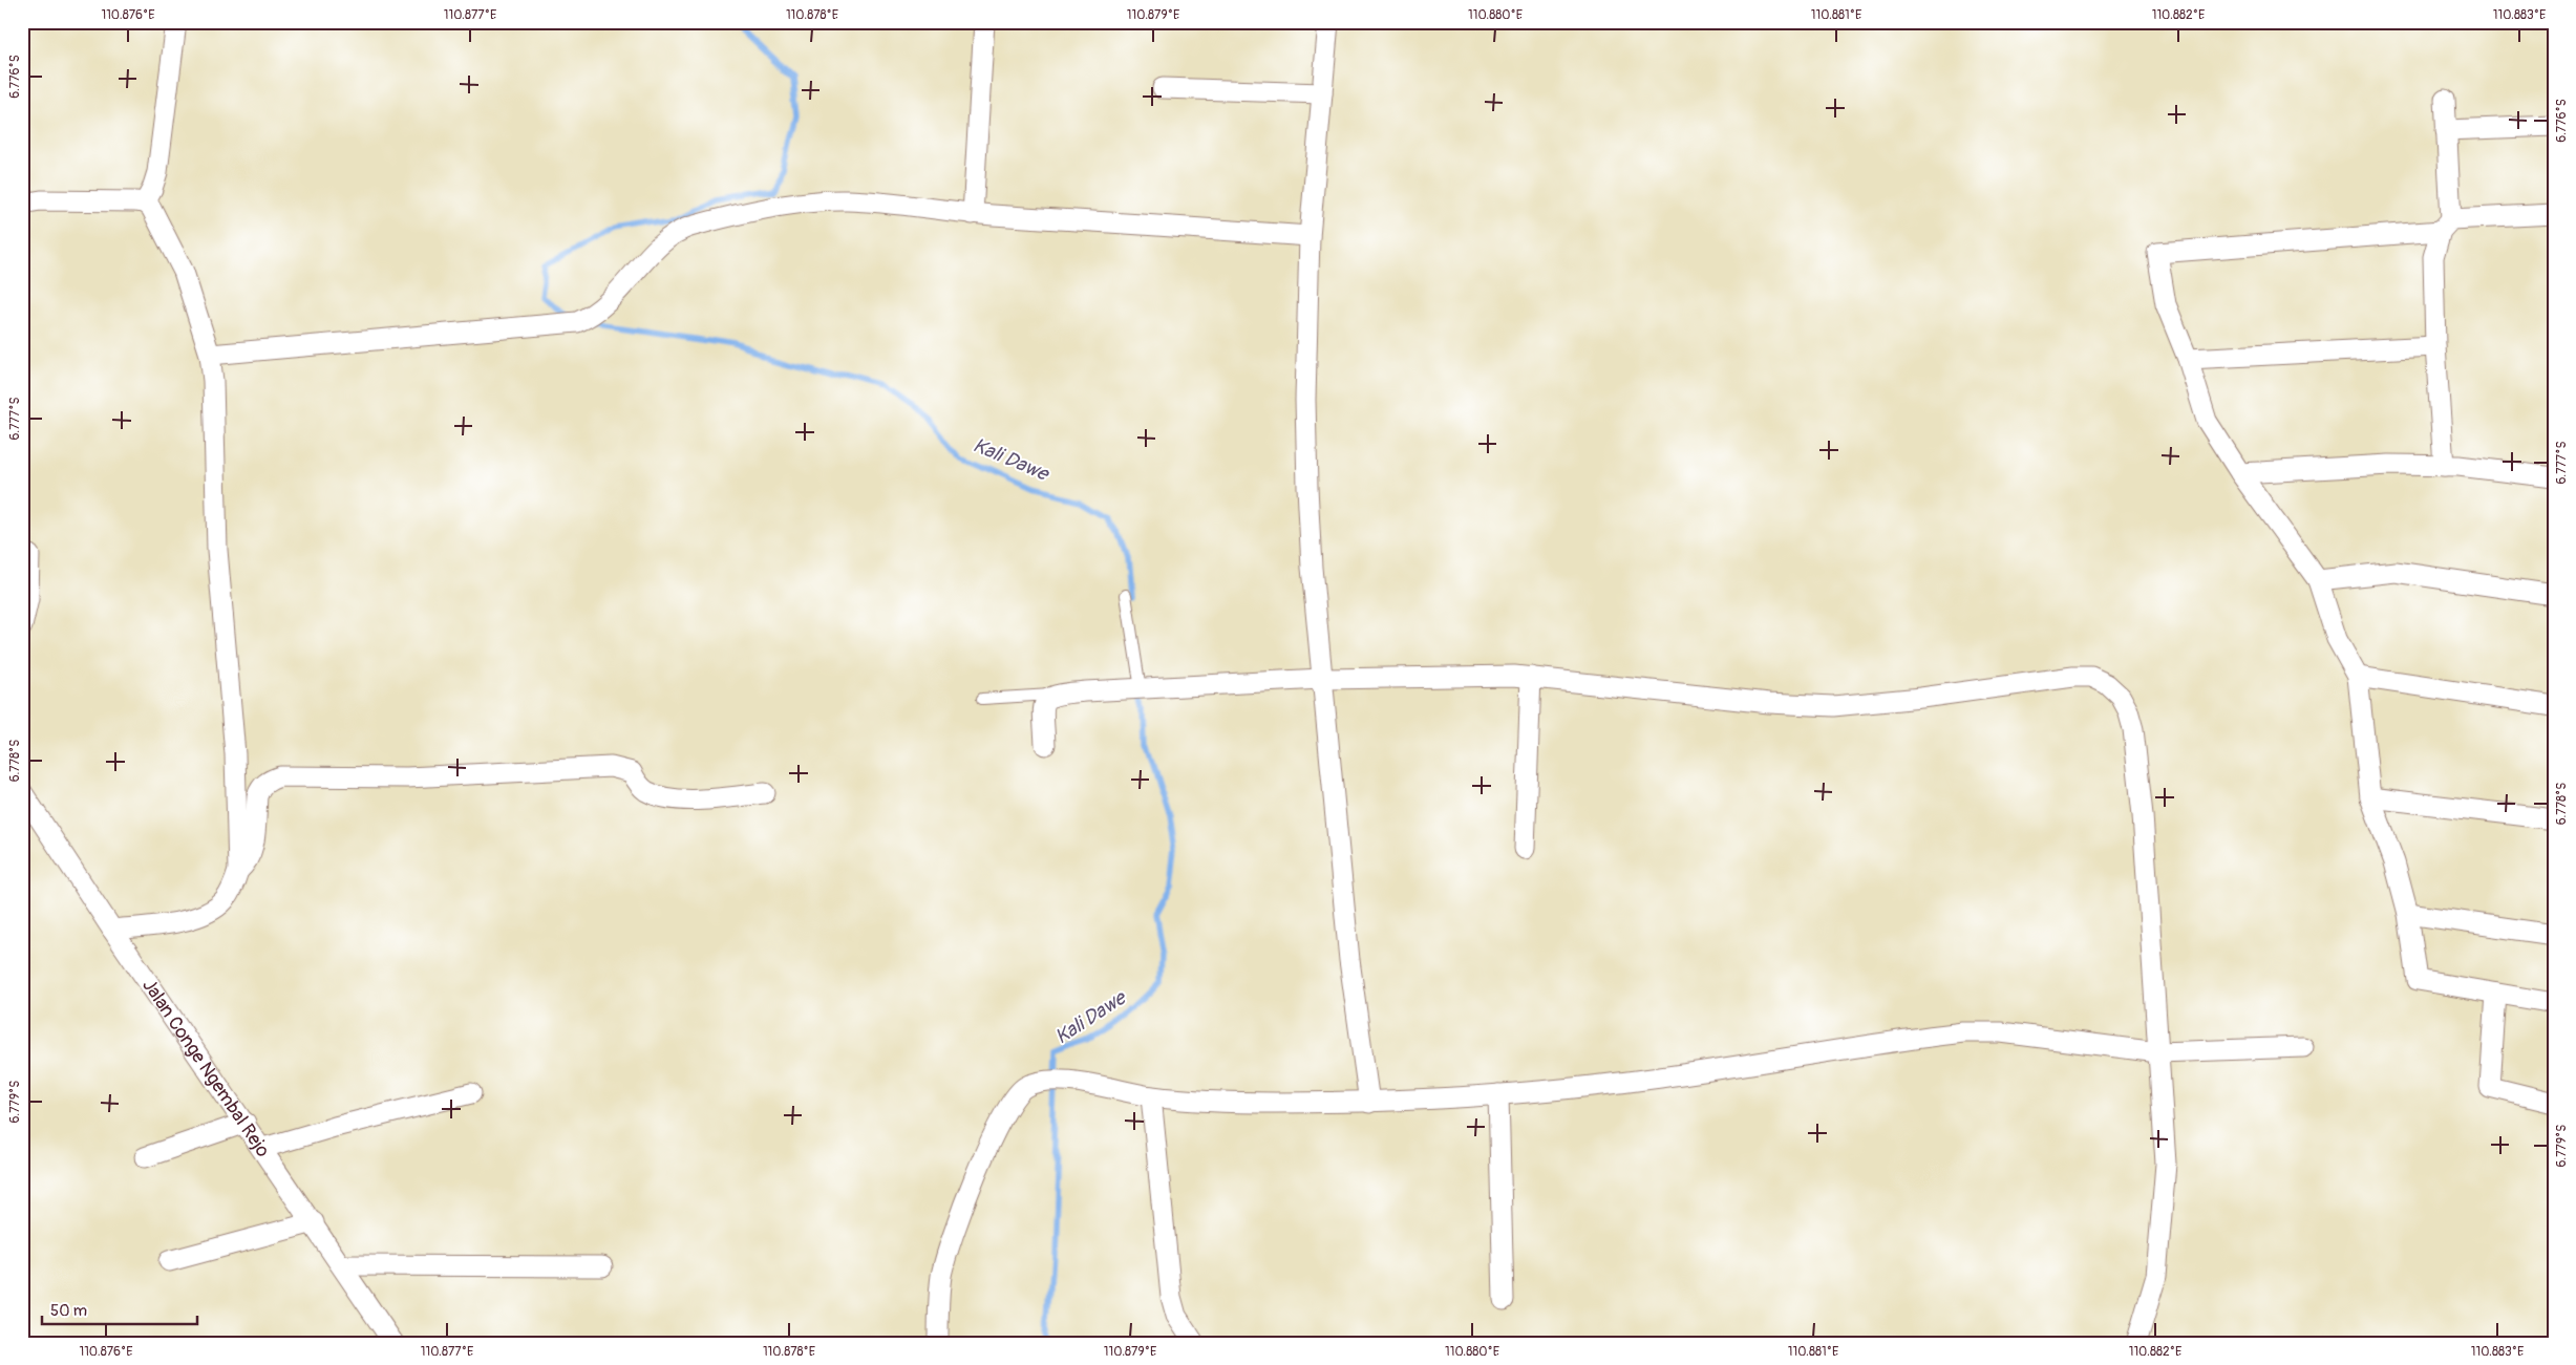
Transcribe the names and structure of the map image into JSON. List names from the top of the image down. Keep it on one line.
{"streets":{"street":["Jalan Conge Ngembal Rejo"]},"water":["Kali Dawe"],"scale_bar":"50 m","coordinates":["110.876°E","110.877°E","110.878°E","110.879°E","110.880°E","110.881°E","110.882°E","110.883°E","6.776°S","6.777°S","6.778°S","6.779°S"]}
